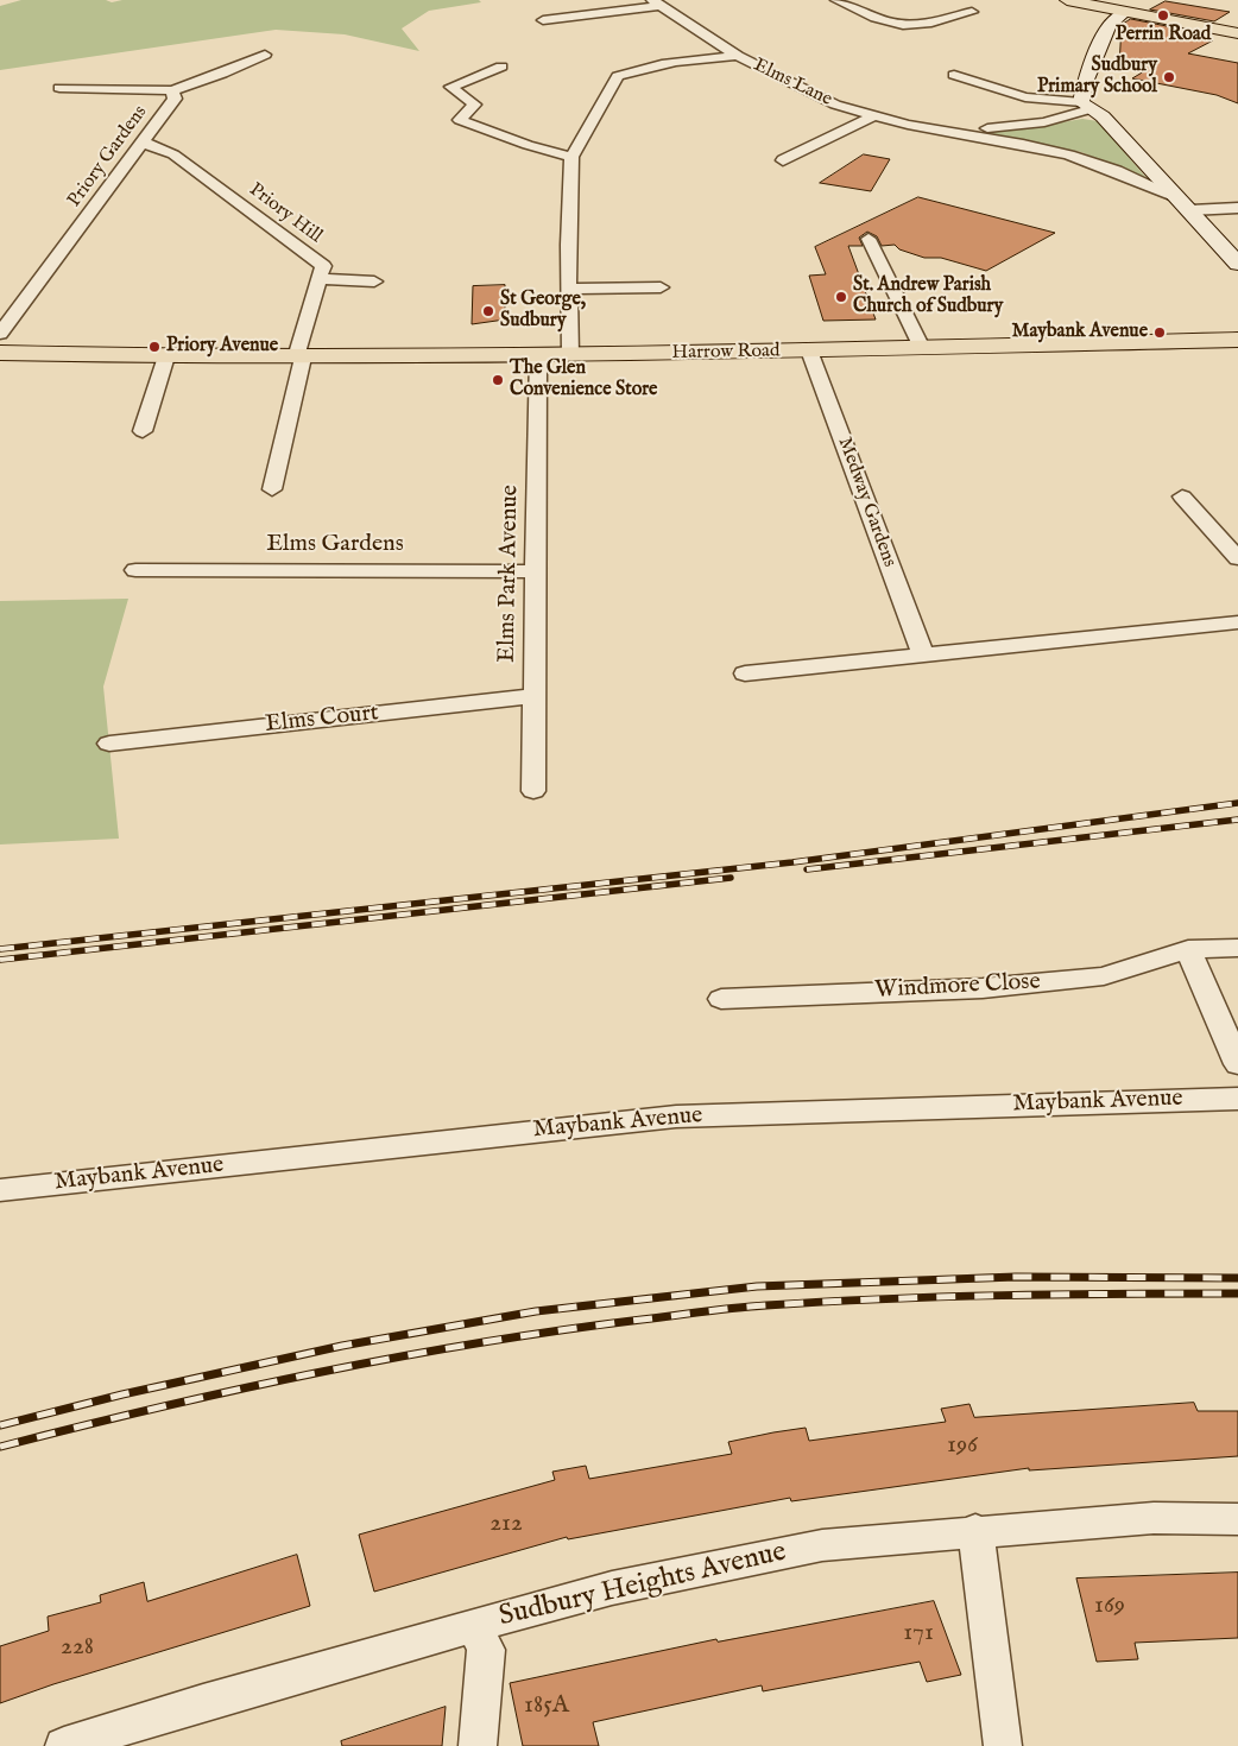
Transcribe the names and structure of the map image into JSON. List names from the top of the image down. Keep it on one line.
{"streets":{"main road":["Harrow Road"],"street":["Elms Lane","Priory Gardens","Priory Hill","Medway Gardens","Elms Gardens","Elms Park Avenue","Elms Court","Windmore Close","Maybank Avenue","Sudbury Heights Avenue"]},"crossings":[["Priory Gardens","Priory Hill"],["Priory Hill","Harrow Road"],["Harrow Road","Medway Gardens"],["Harrow Road","Elms Park Avenue"],["Elms Gardens","Elms Park Avenue"],["Elms Park Avenue","Elms Court"]],"places":["Perrin Road","Sudbury Primary School","St. Andrew Parish Church of Sudbury","St George, Sudbury","Maybank Avenue","Priory Avenue","The Glen Convenience Store"],"house_numbers":["196","212","169","171","228","185A"]}
